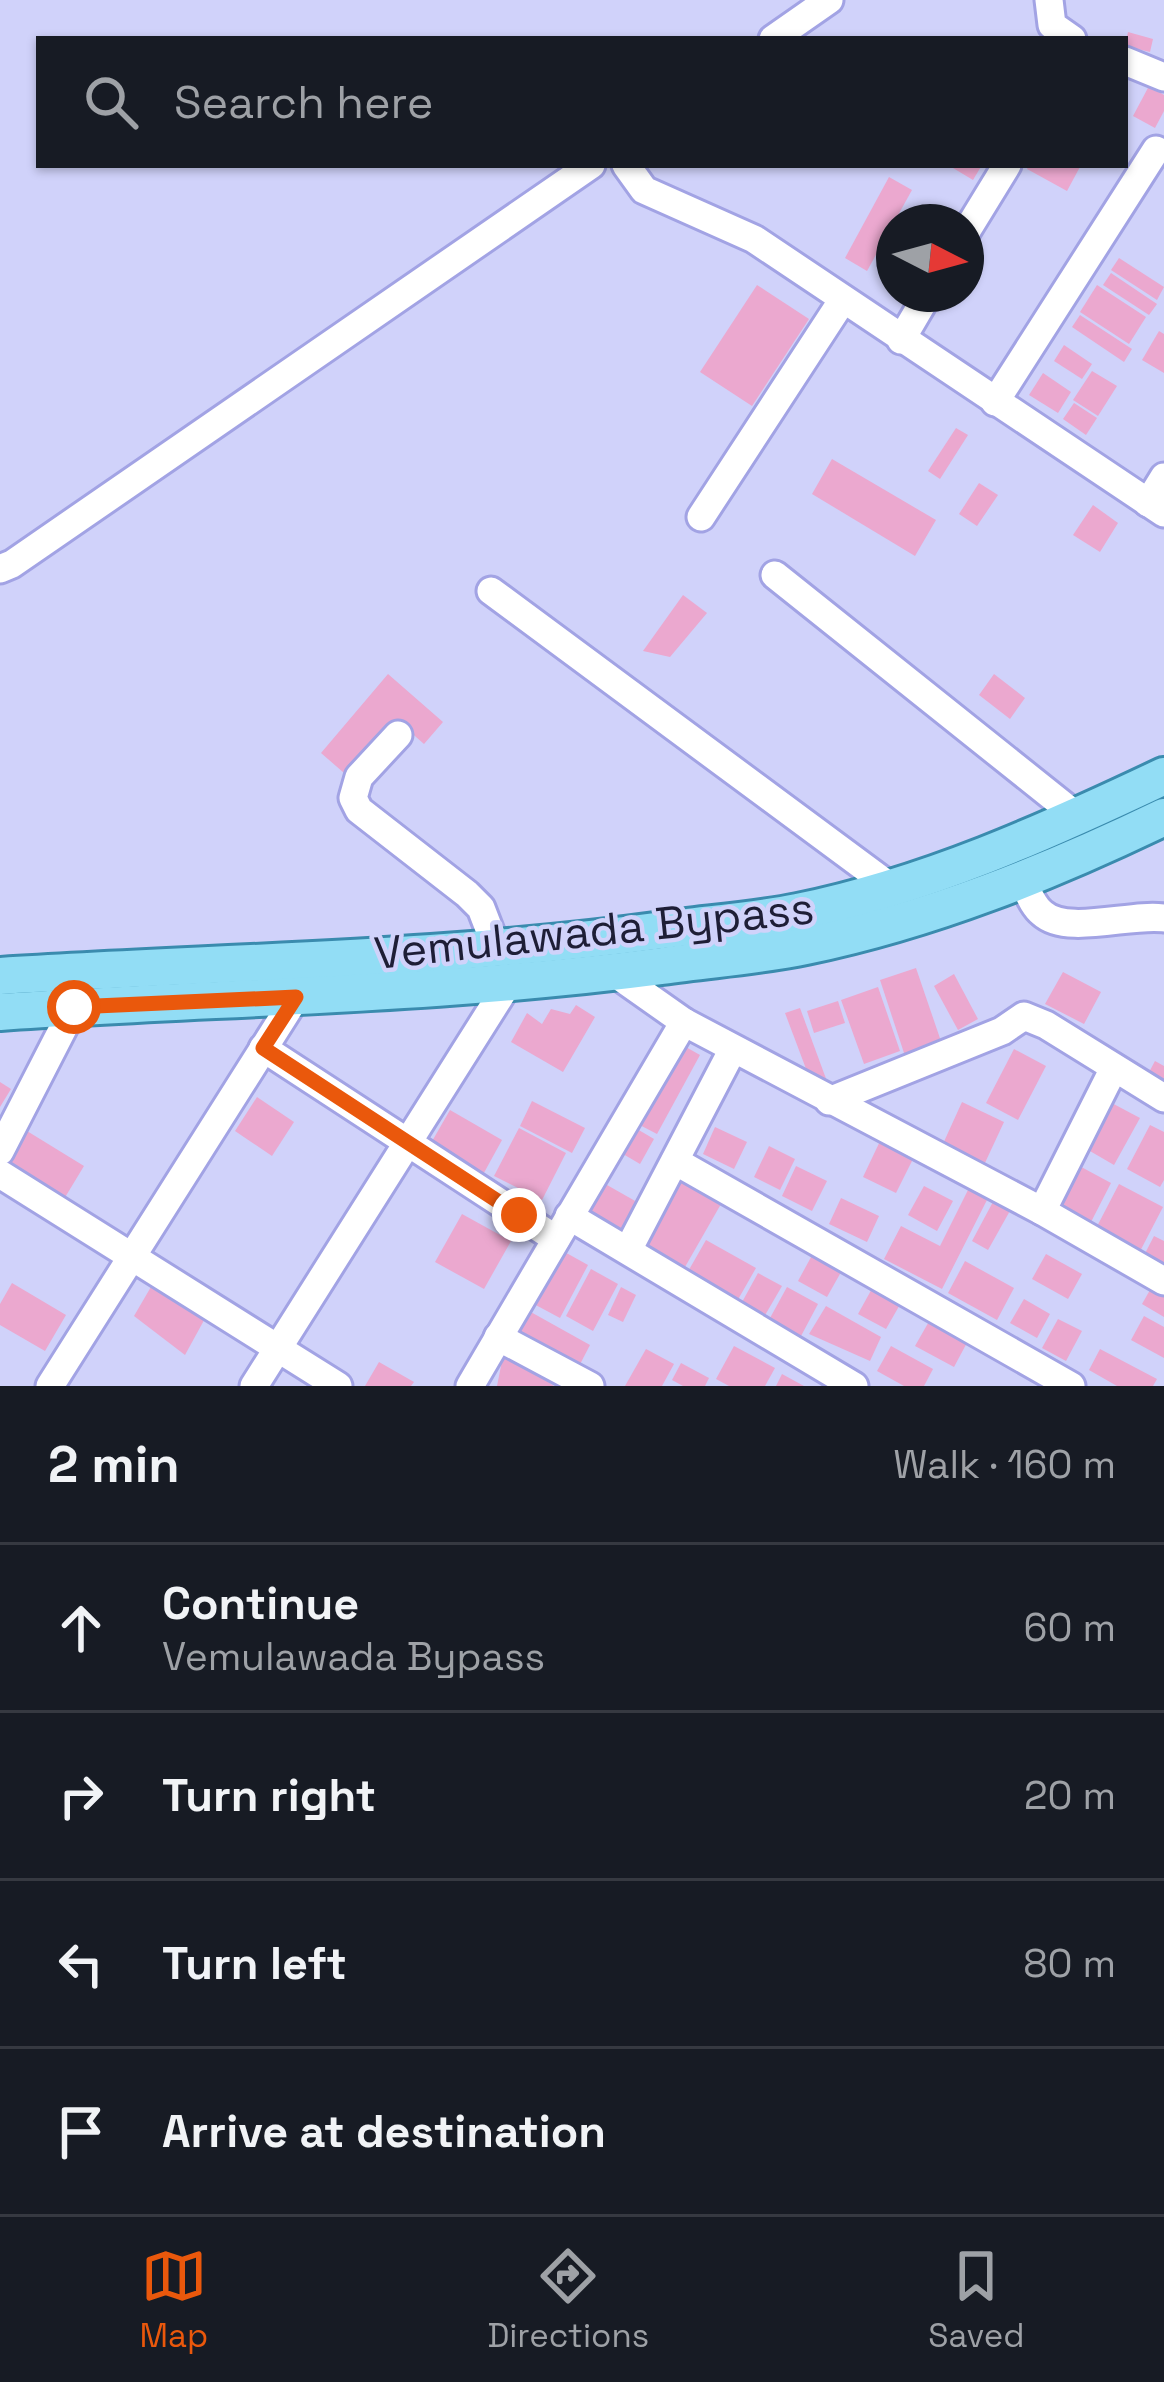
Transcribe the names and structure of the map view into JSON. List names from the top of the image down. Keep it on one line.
{"streets":{"main road":["Vemulawada Bypass"]},"north":"right","page":{"search":"Search here","heading":["2 min","Walk · 160 m"],"list":[["Continue","Vemulawada Bypass","60 m"],["Turn right","20 m"],["Turn left","80 m"],"Arrive at destination"],"nav":["Map","Directions","Saved"]}}
